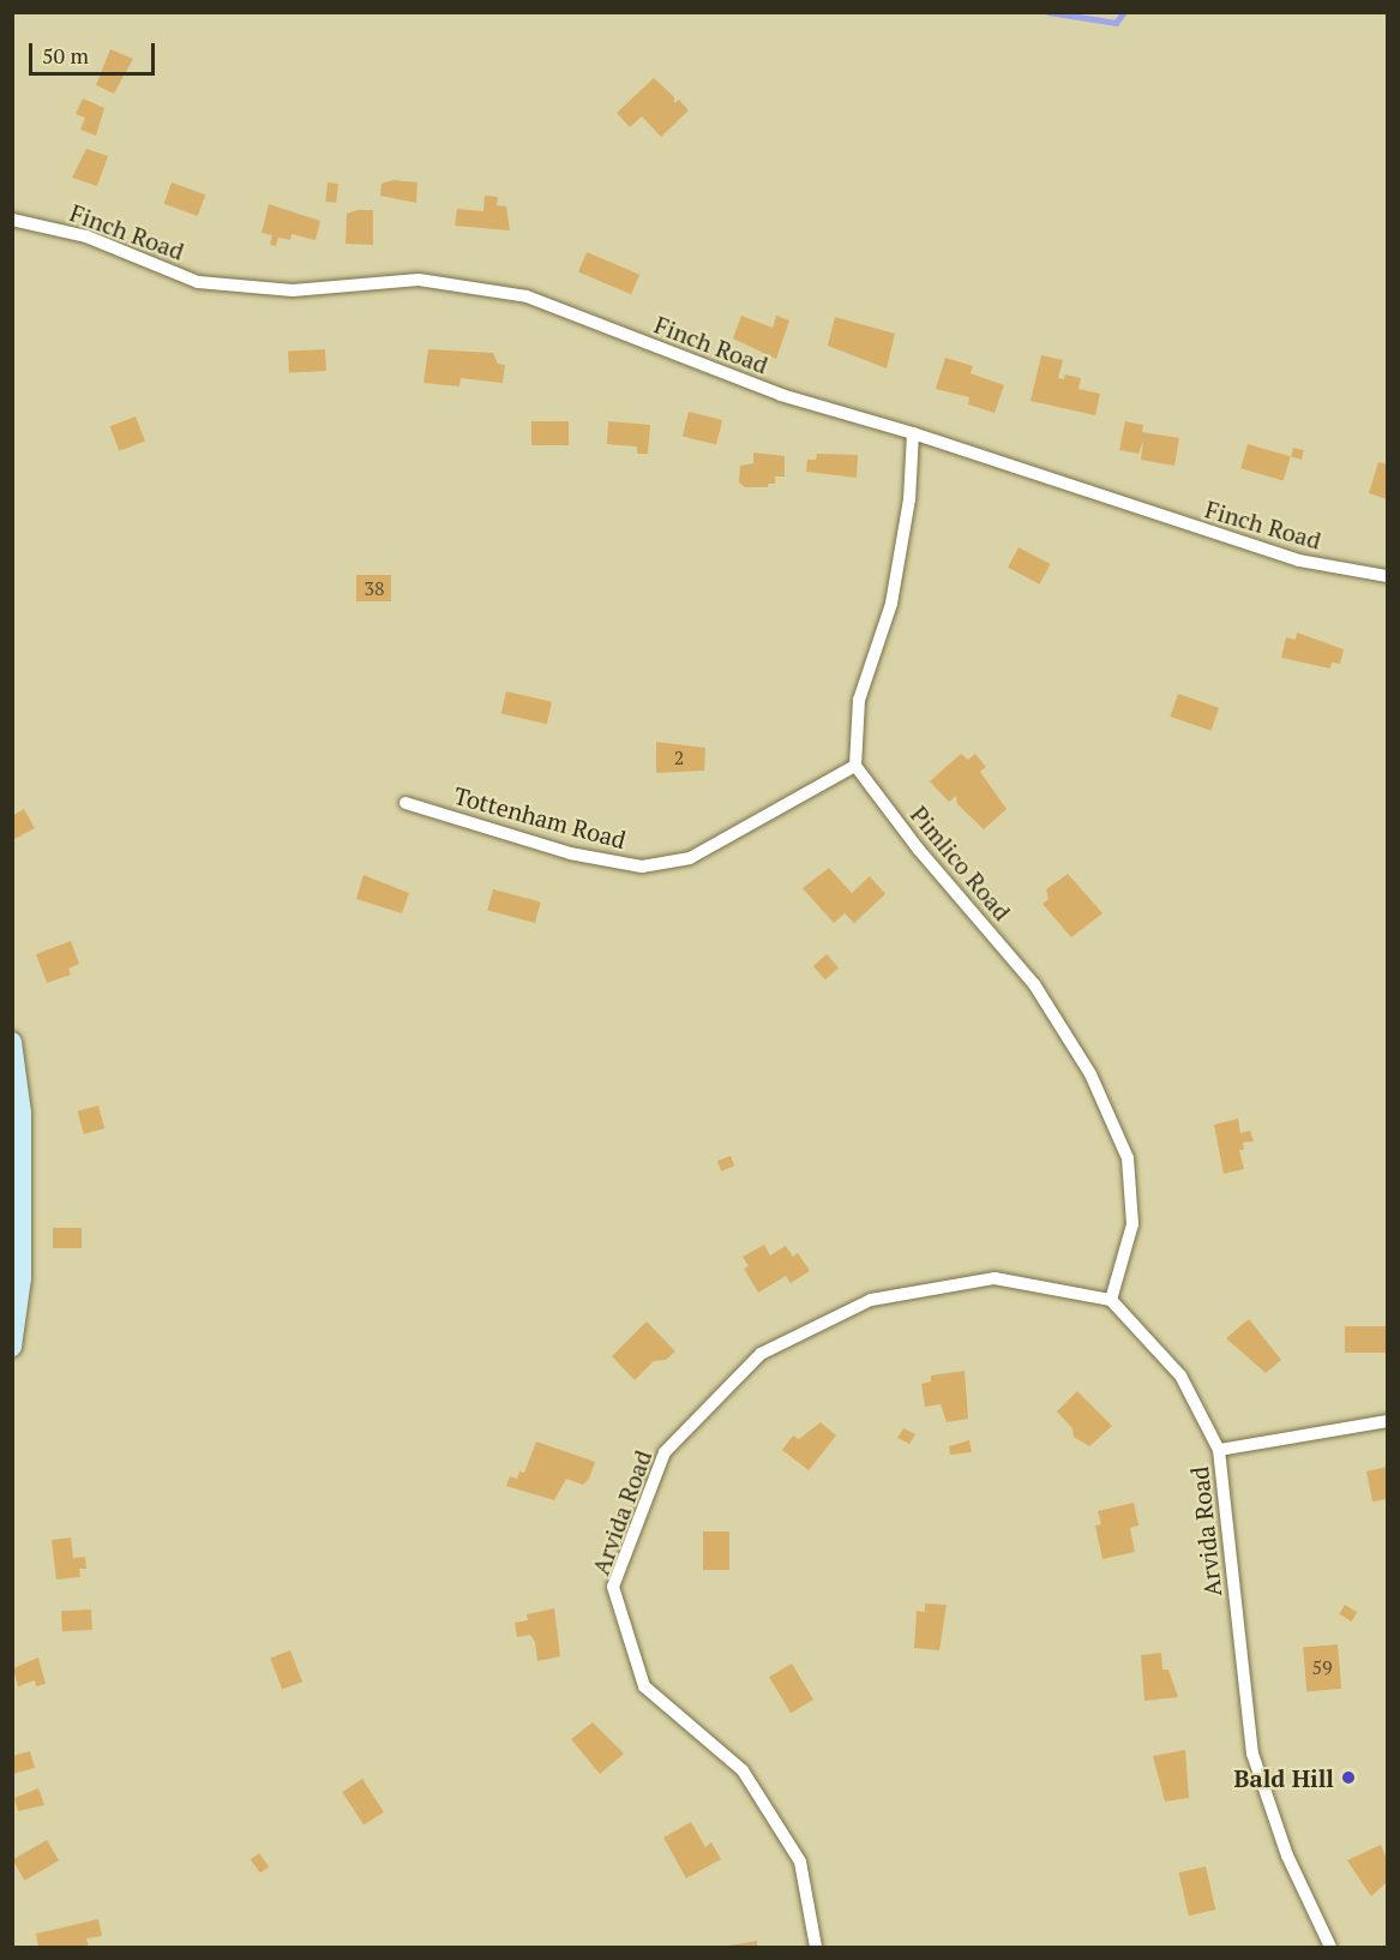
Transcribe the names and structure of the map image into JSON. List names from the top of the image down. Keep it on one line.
{"streets":{"street":["Finch Road","Tottenham Road","Pimlico Road","Arvida Road"]},"crossings":[["Tottenham Road","Pimlico Road"],["Pimlico Road","Arvida Road"]],"places":["Bald Hill"],"house_numbers":["38","2","59"],"scale_bar":"50 m"}
